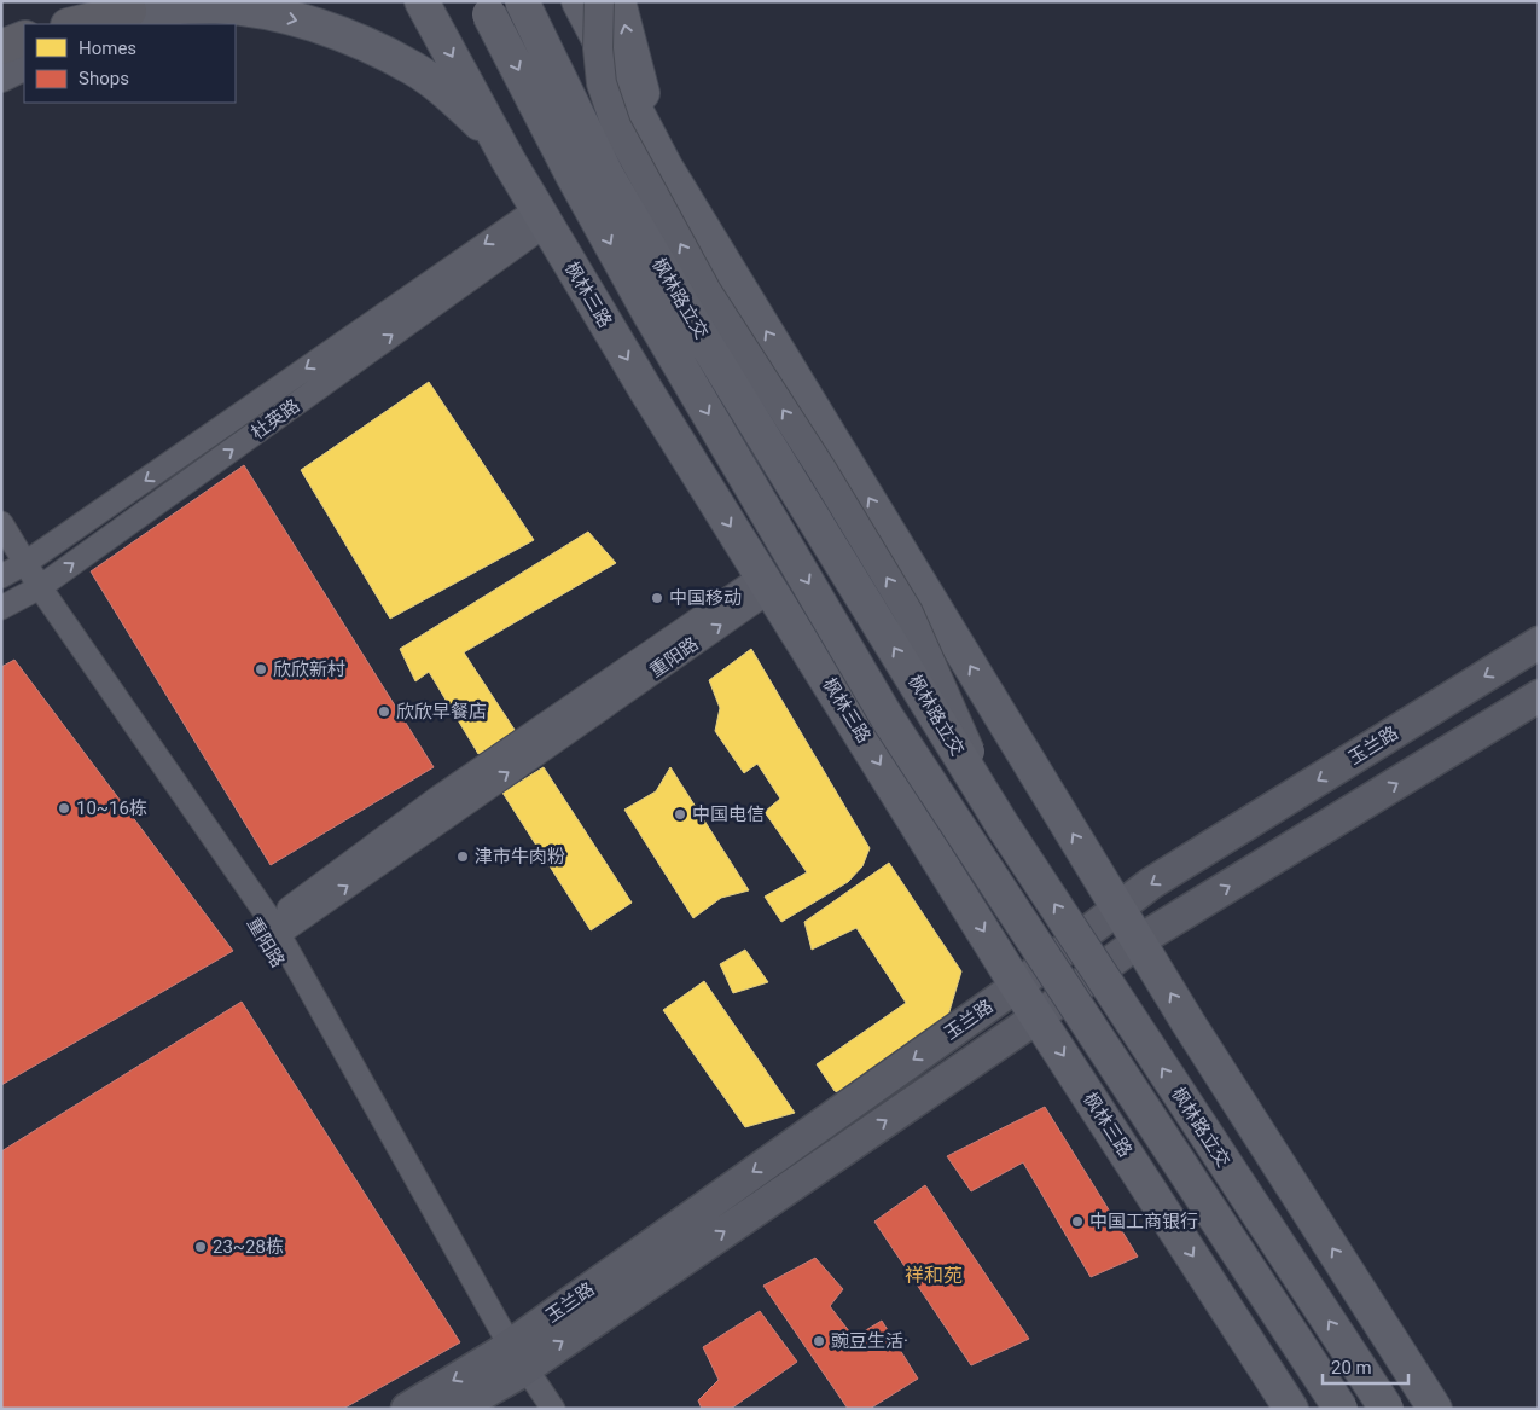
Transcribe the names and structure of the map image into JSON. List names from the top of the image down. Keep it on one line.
{"streets":{"main road":["枫林三路","枫林路立交","玉兰路"],"street":["杜英路","重阳路"]},"crossings":[["枫林三路","杜英路"],["枫林三路","重阳路"],["枫林三路","玉兰路"],["杜英路","重阳路"],["重阳路","玉兰路"]],"districts":["祥和苑"],"places":["中国移动","欣欣新村","欣欣早餐店","10~16栋","中国电信","津市牛肉粉","中国工商银行","23~28栋","豌豆生活·"],"legend":["Homes","Shops"],"scale_bar":"20 m"}
